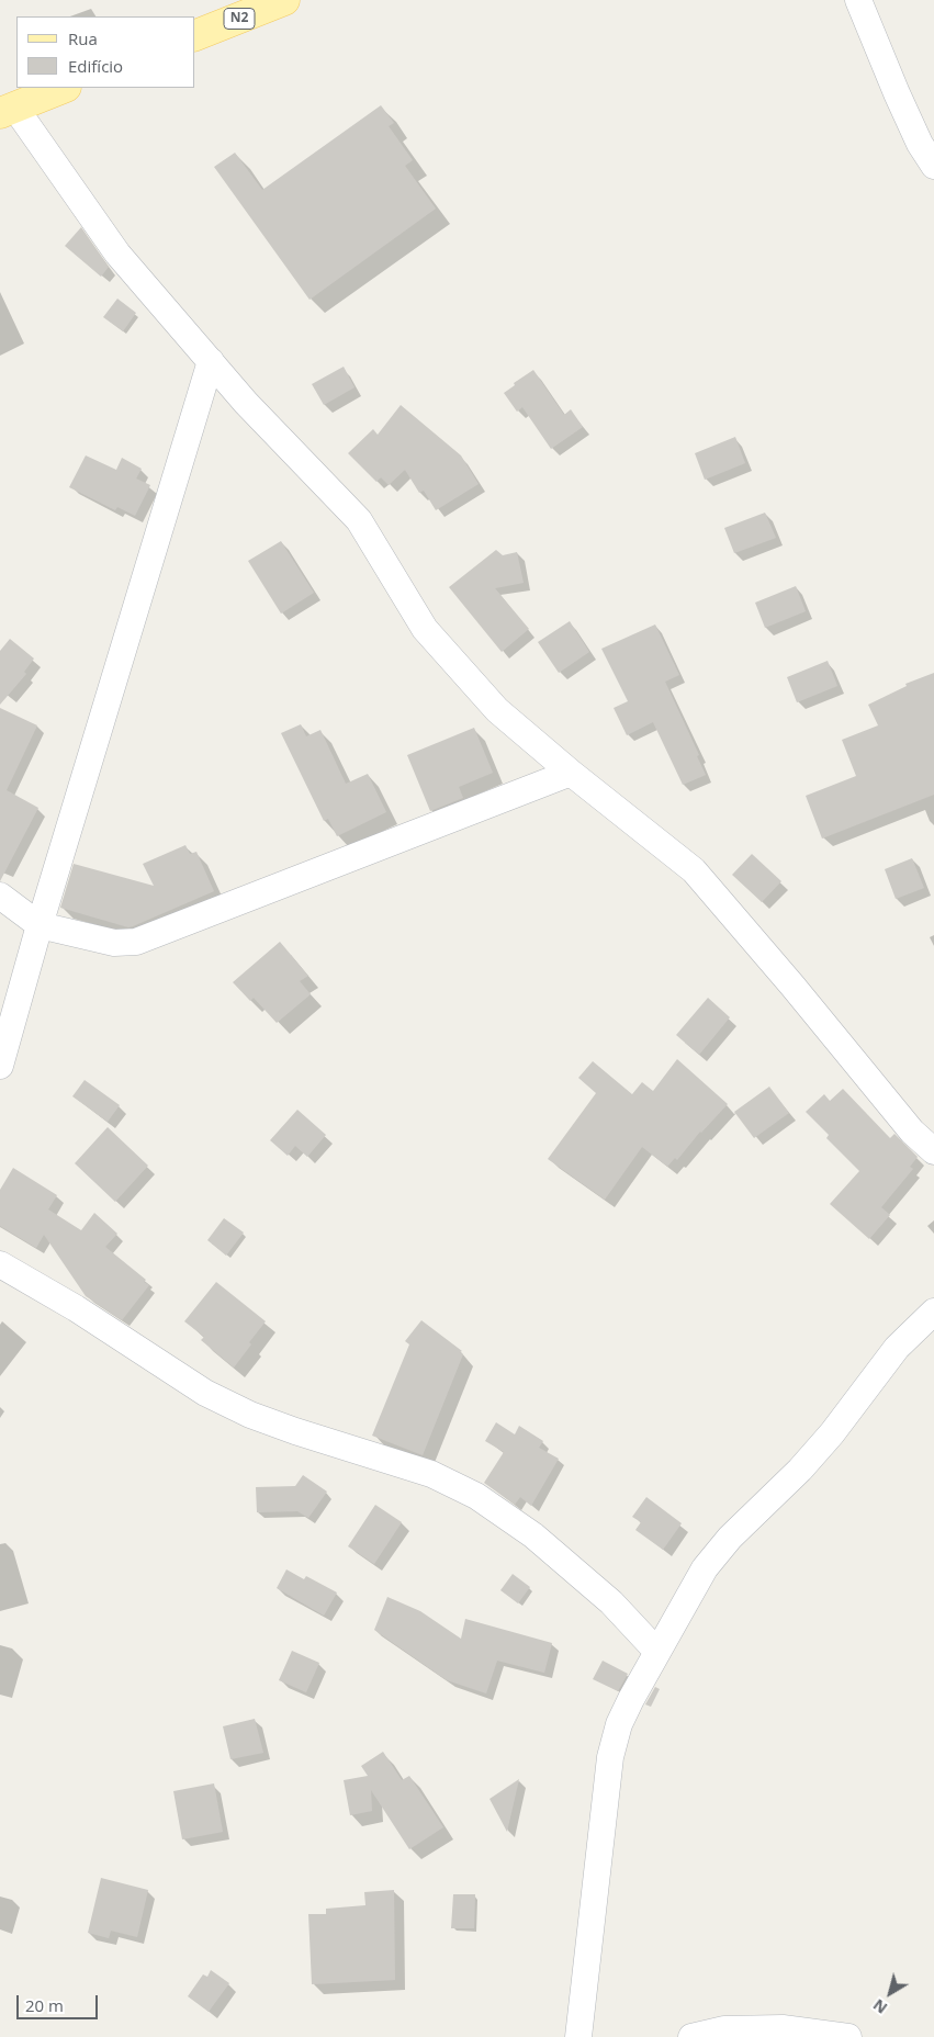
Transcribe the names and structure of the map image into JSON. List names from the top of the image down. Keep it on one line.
{"streets":{"main road":["N2"]},"legend":["Rua","Edifício"],"scale_bar":"20 m","north":"bottom left"}
